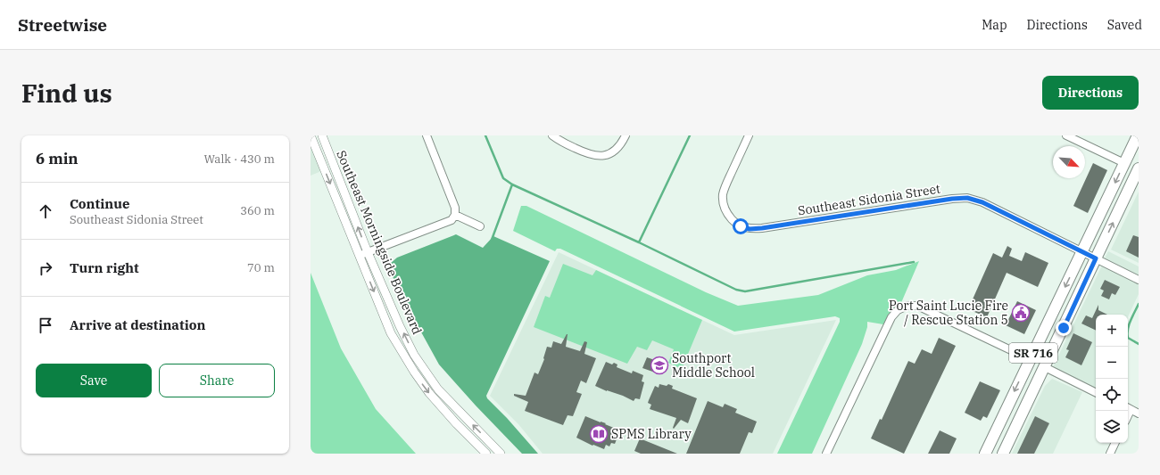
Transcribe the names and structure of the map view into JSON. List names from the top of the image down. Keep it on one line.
{"streets":{"main road":["SR 716"],"street":["Southeast Sidonia Street","Southeast Morningside Boulevard"]},"crossings":[["Southeast Sidonia Street","SR 716"]],"places":{"public building":["Port Saint Lucie Fire / Rescue Station 5"],"school or university":["Southport Middle School"],"library":["SPMS Library"]},"north":"bottom right","page":{"header":"Streetwise","nav":["Map","Directions","Saved"],"buttons":["Directions",["Save","Share"]],"title":"Find us","heading":["6 min","Walk · 430 m"],"list":[["Continue","Southeast Sidonia Street","360 m"],["Turn right","70 m"],"Arrive at destination"],"map_buttons":["+","−"]}}
